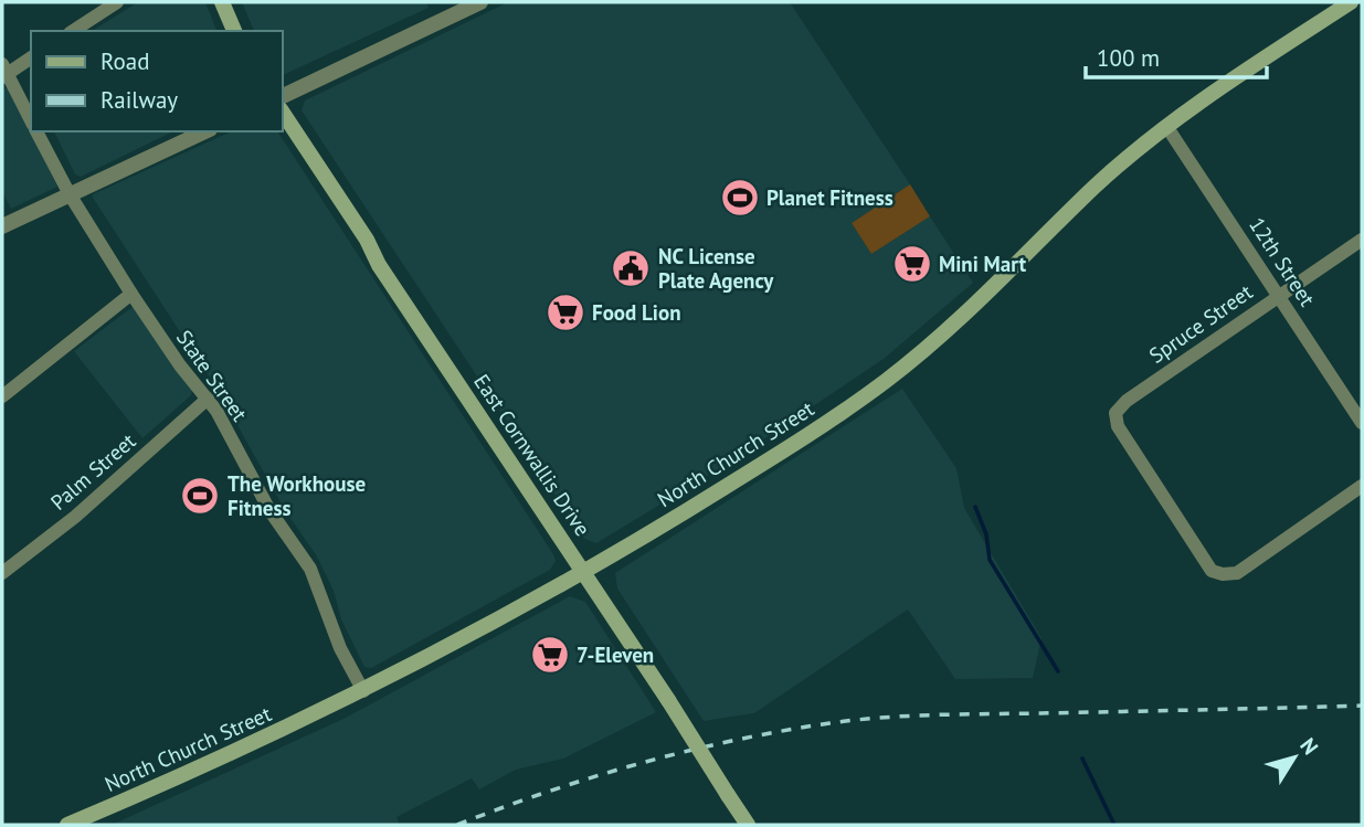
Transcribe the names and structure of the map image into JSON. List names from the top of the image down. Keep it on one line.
{"streets":{"main road":["North Church Street","East Cornwallis Drive"],"street":["12th Street","Spruce Street","State Street","Palm Street"]},"crossings":[["12th Street","Spruce Street"],["12th Street","North Church Street"],["State Street","North Church Street"],["State Street","Palm Street"],["North Church Street","East Cornwallis Drive"]],"places":{"sports":["Planet Fitness","The Workhouse Fitness"],"supermarket":["Mini Mart","Food Lion","7-Eleven"],"public building":["NC License Plate Agency"]},"legend":["Road","Railway"],"scale_bar":"100 m","north":"top right"}
